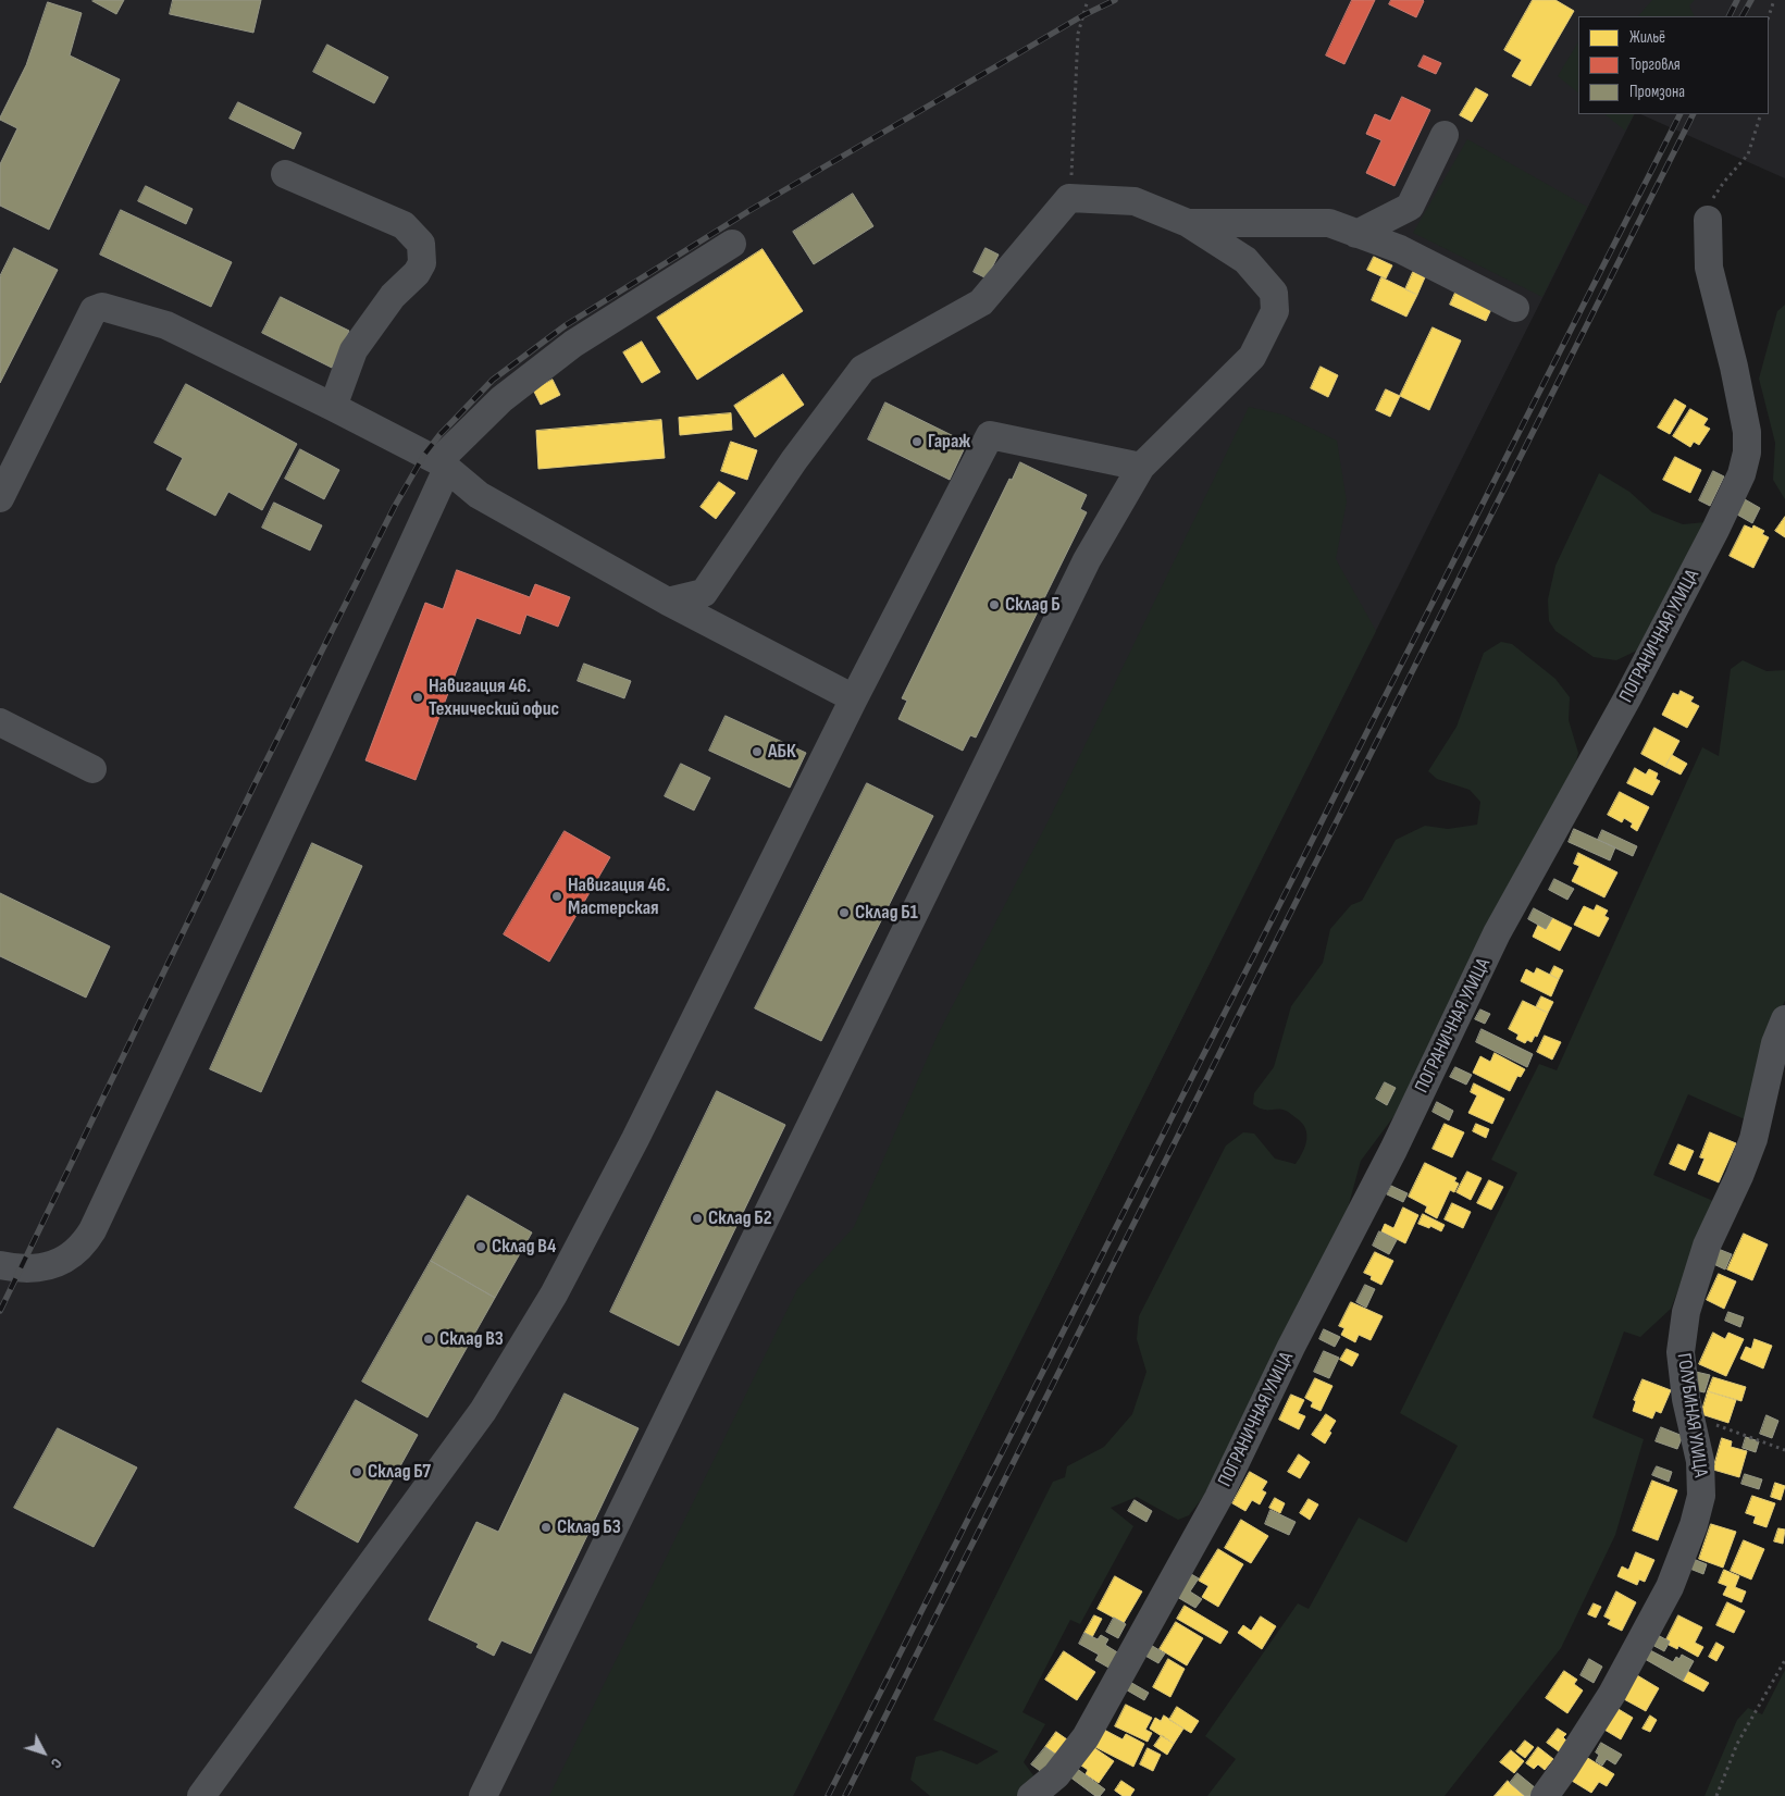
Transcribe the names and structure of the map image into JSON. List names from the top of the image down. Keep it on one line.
{"streets":{"street":["ПОГРАНИЧНАЯ УЛИЦА","ГОЛУБИНАЯ УЛИЦА"]},"places":["Гараж","Склад Б","Навигация 46. Технический офис","АБК","Навигация 46. Мастерская","Склад Б1","Склад Б2","Склад В4","Склад В3","Склад Б7","Склад Б3"],"legend":["Жильё","Торговля","Промзона"],"north":"bottom right"}
